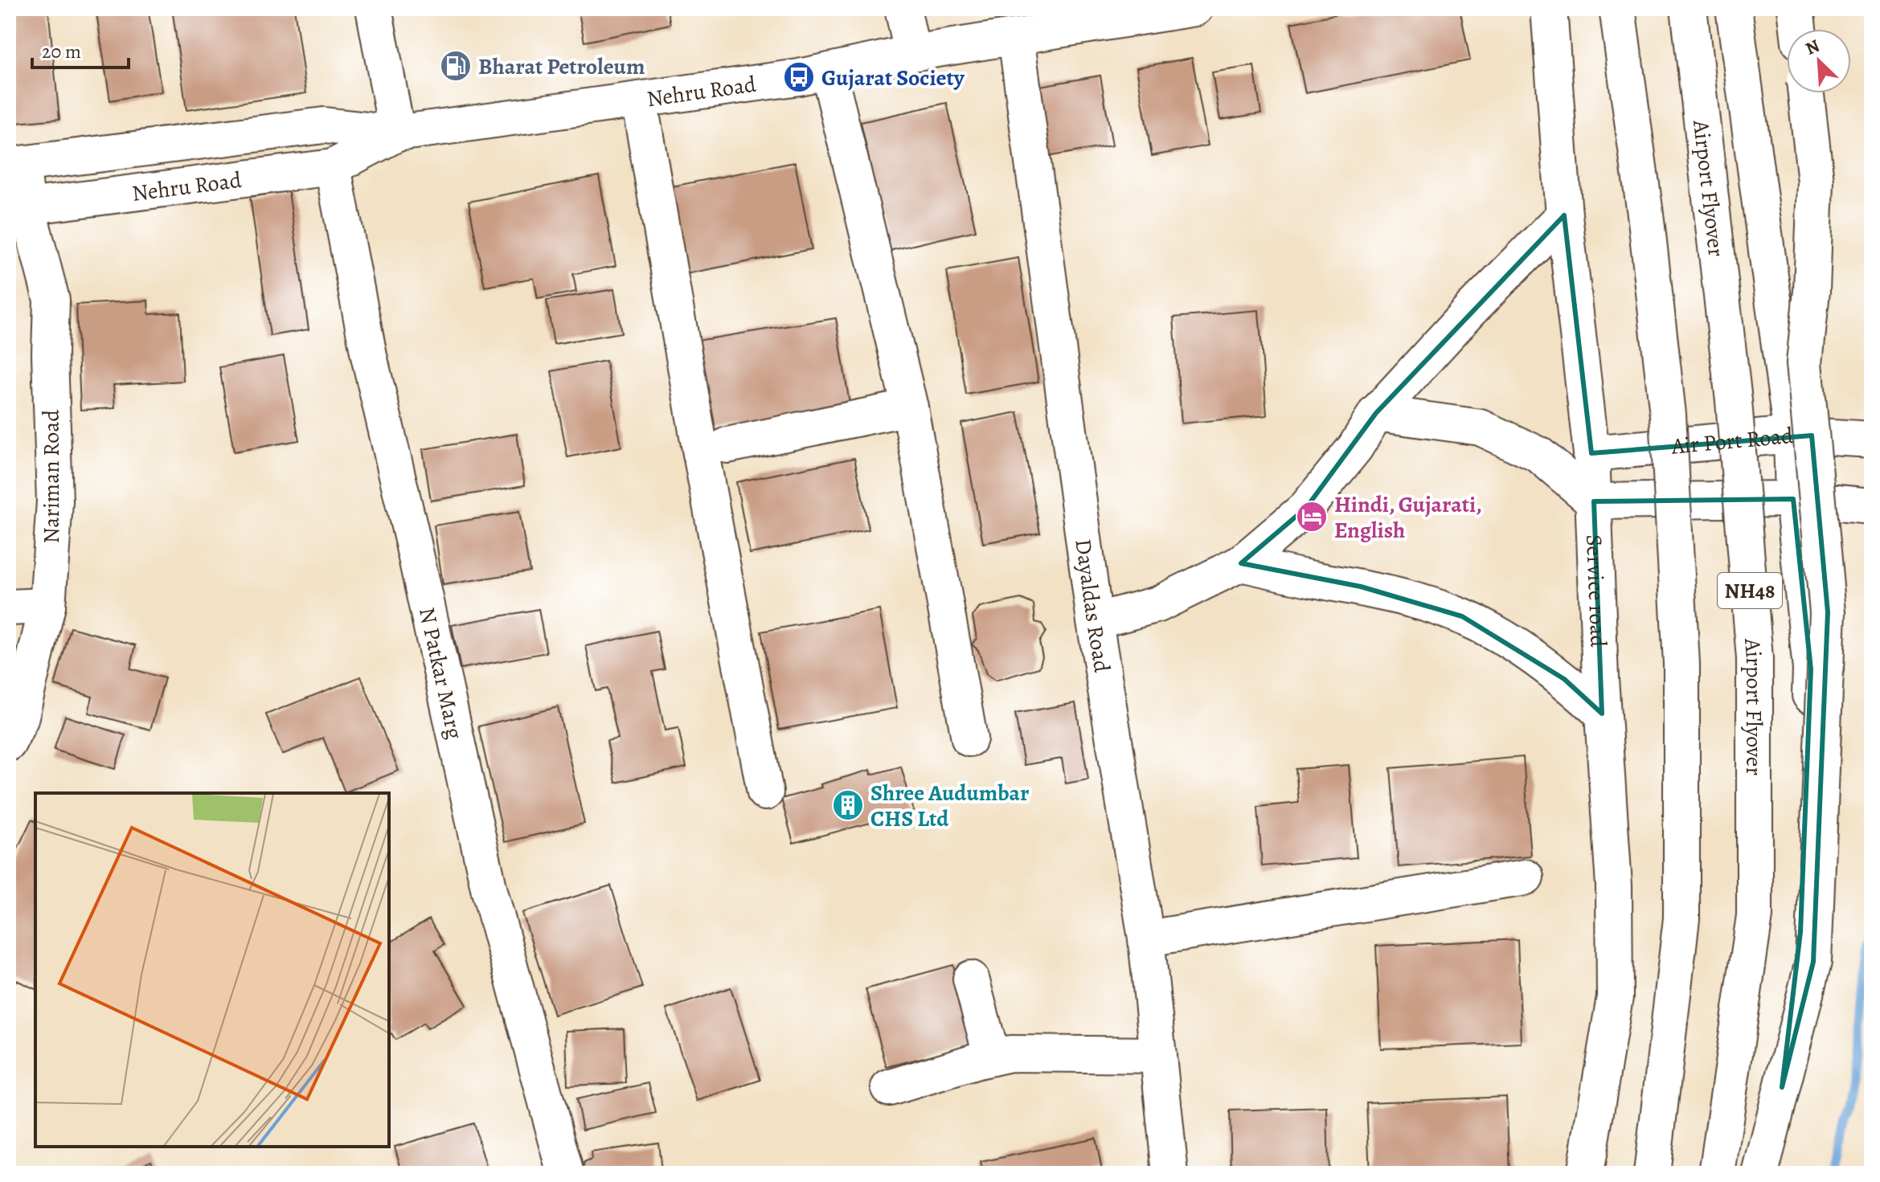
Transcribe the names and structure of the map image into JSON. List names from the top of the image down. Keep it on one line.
{"streets":{"main road":["Nehru Road","Airport Flyover","Air Port Road","Nariman Road","NH48","Service road","Dayaldas Road","N Patkar Marg"]},"crossings":[["Nehru Road","Nariman Road"],["Nehru Road","Dayaldas Road"],["Nehru Road","N Patkar Marg"],["Air Port Road","Service road"]],"places":{"fuel station":["Bharat Petroleum"],"bus stop":["Gujarat Society"],"hotel":["Hindi, Gujarati, English"],"building":["Shree Audumbar CHS Ltd"]},"scale_bar":"20 m","north":"top left"}
